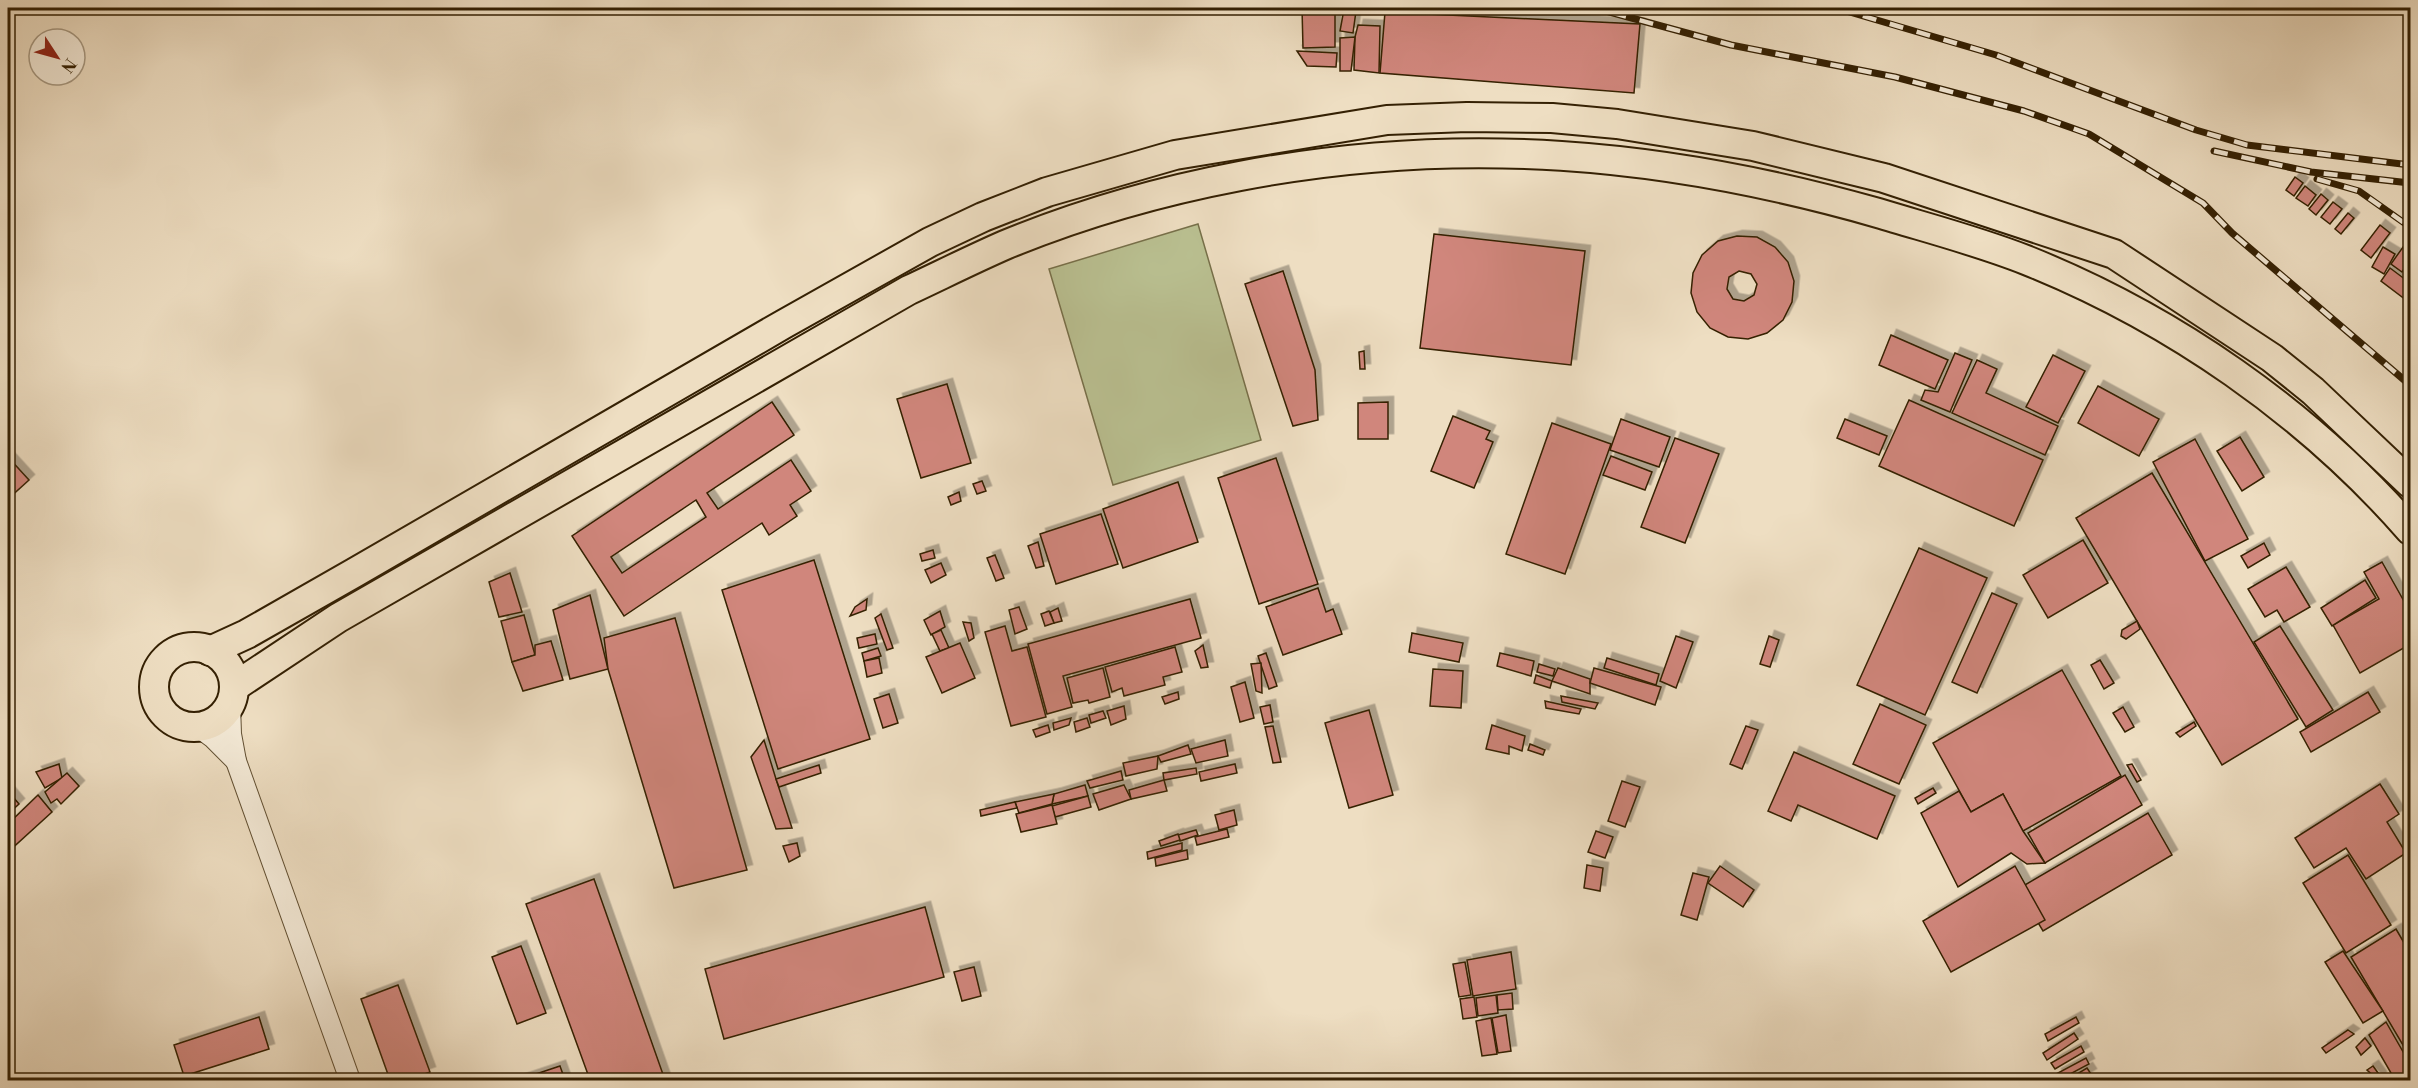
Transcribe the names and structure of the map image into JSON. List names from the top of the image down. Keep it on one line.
{"north":"bottom right"}
